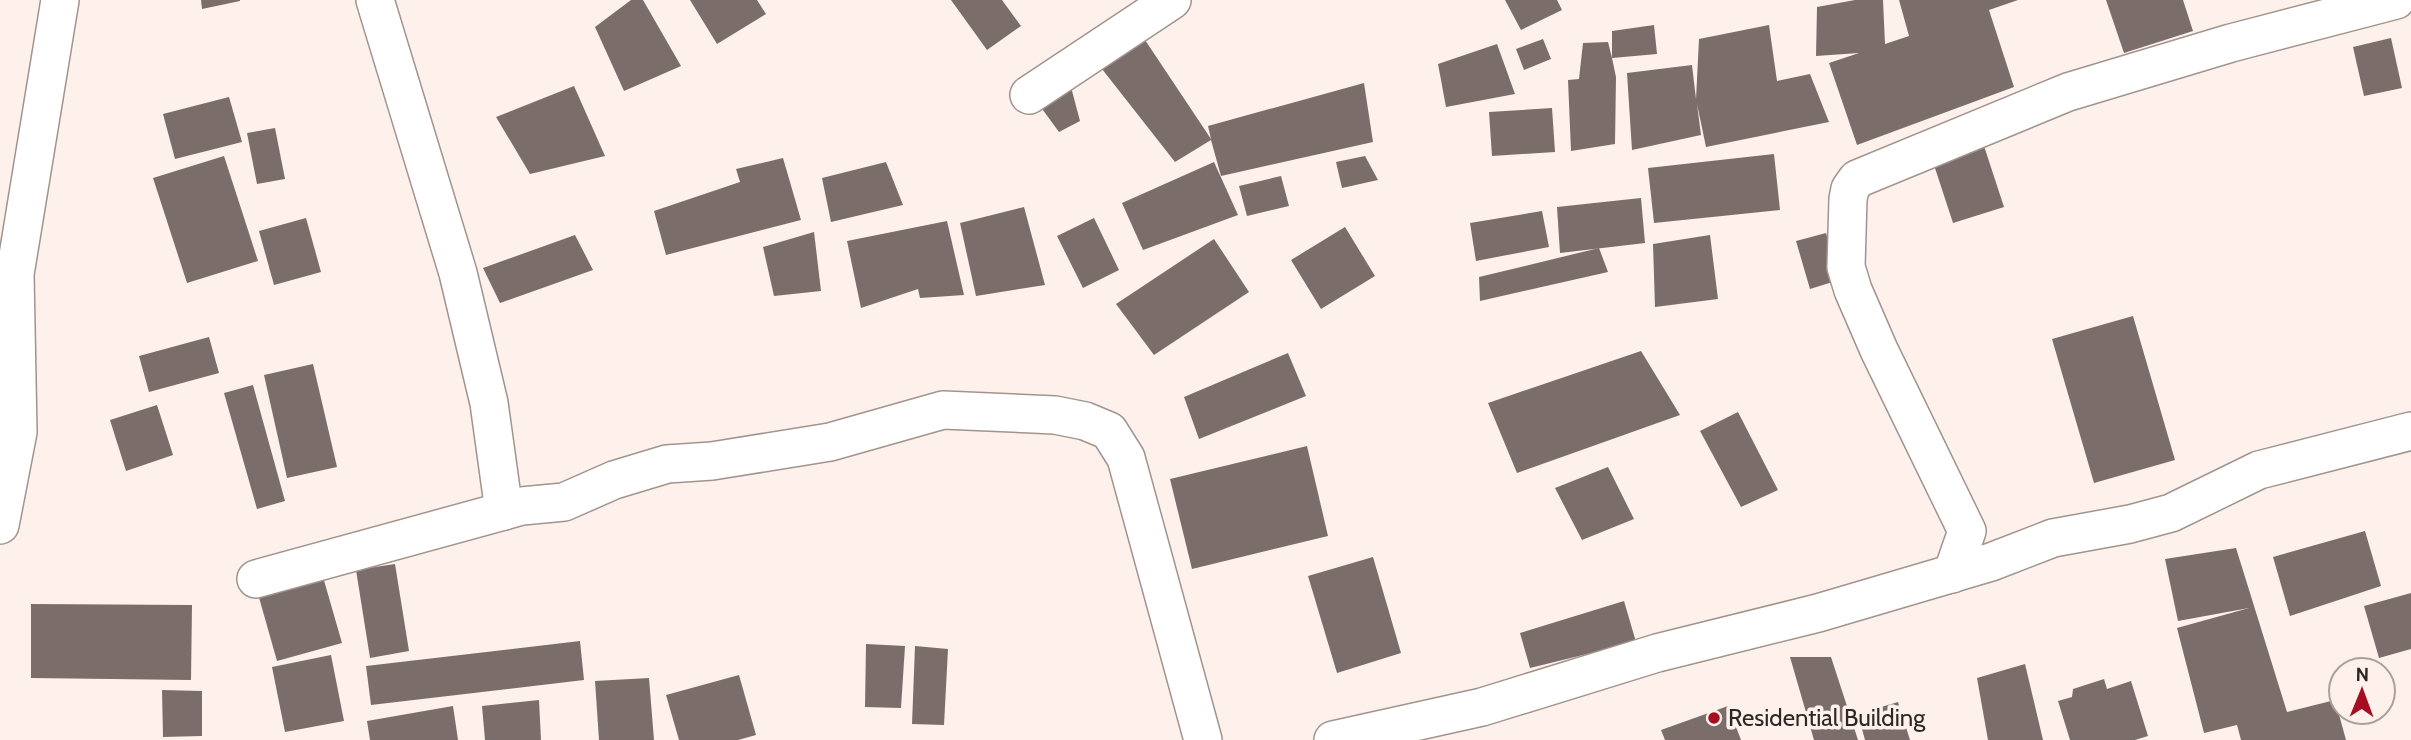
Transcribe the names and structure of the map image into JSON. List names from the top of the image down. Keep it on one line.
{"places":["Residential Building"],"north":"top"}
